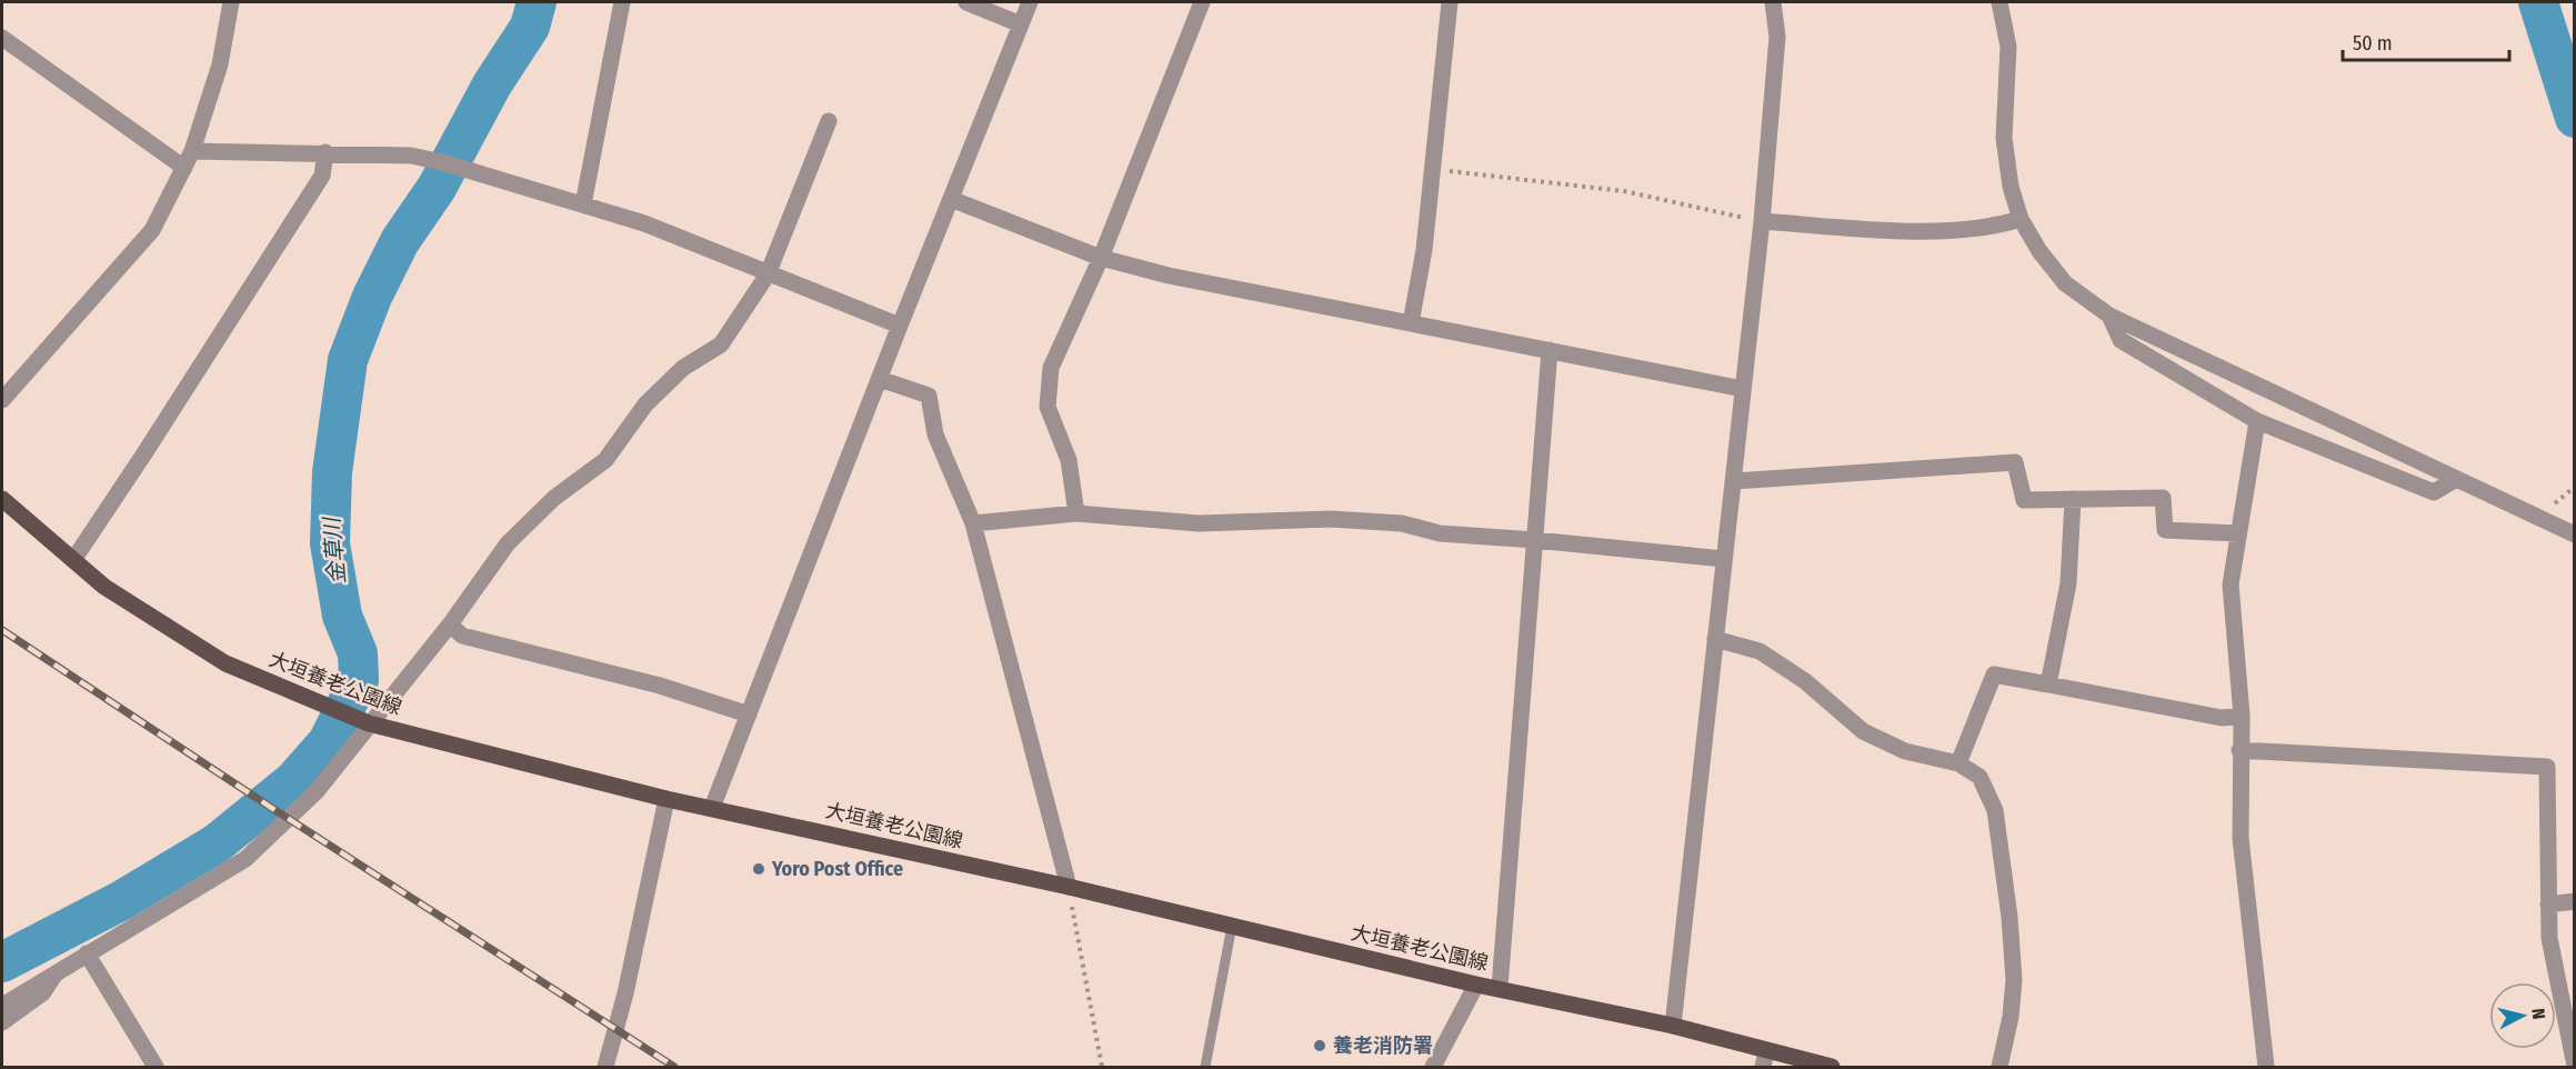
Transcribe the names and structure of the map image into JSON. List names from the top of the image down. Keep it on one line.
{"streets":{"main road":["大垣養老公園線"]},"water":["金草川"],"places":["Yoro Post Office","養老消防署"],"scale_bar":"50 m","north":"right"}
